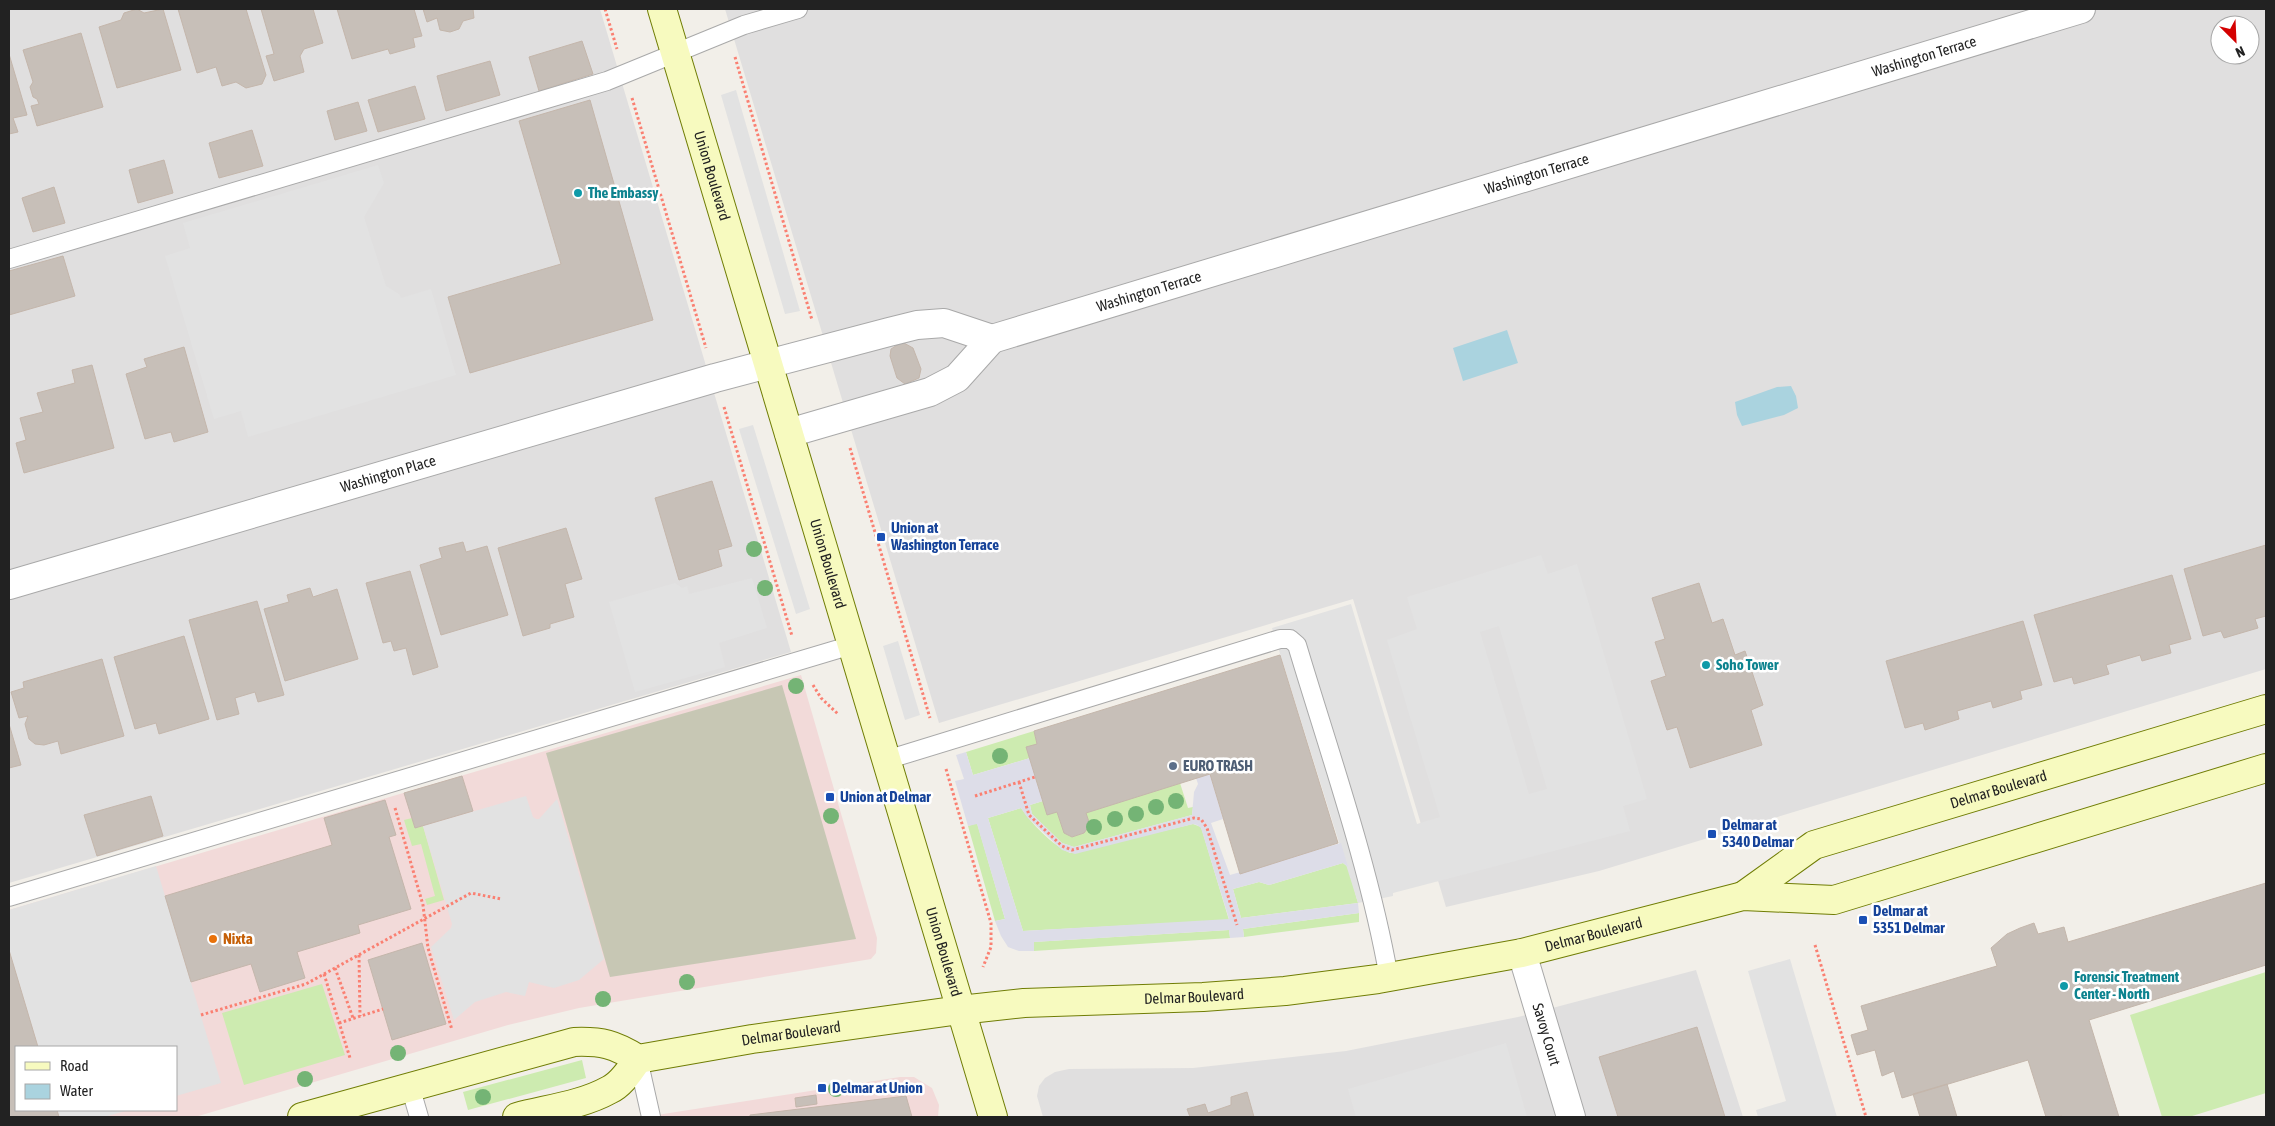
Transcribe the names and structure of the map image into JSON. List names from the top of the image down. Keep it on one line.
{"streets":{"main road":["Union Boulevard","Delmar Boulevard"],"street":["Washington Terrace","Washington Place","Savoy Court"]},"crossings":[["Washington Terrace","Washington Place"],["Union Boulevard","Washington Place"],["Union Boulevard","Delmar Boulevard"],["Delmar Boulevard","Savoy Court"]],"places":{"other":["The Embassy","Soho Tower","EURO TRASH","Nixta","Forensic Treatment Center - North"],"transit":["Union at Washington Terrace","Union at Delmar","Delmar at 5340 Delmar","Delmar at 5351 Delmar","Delmar at Union"]},"legend":["Road","Water"],"north":"bottom right"}
